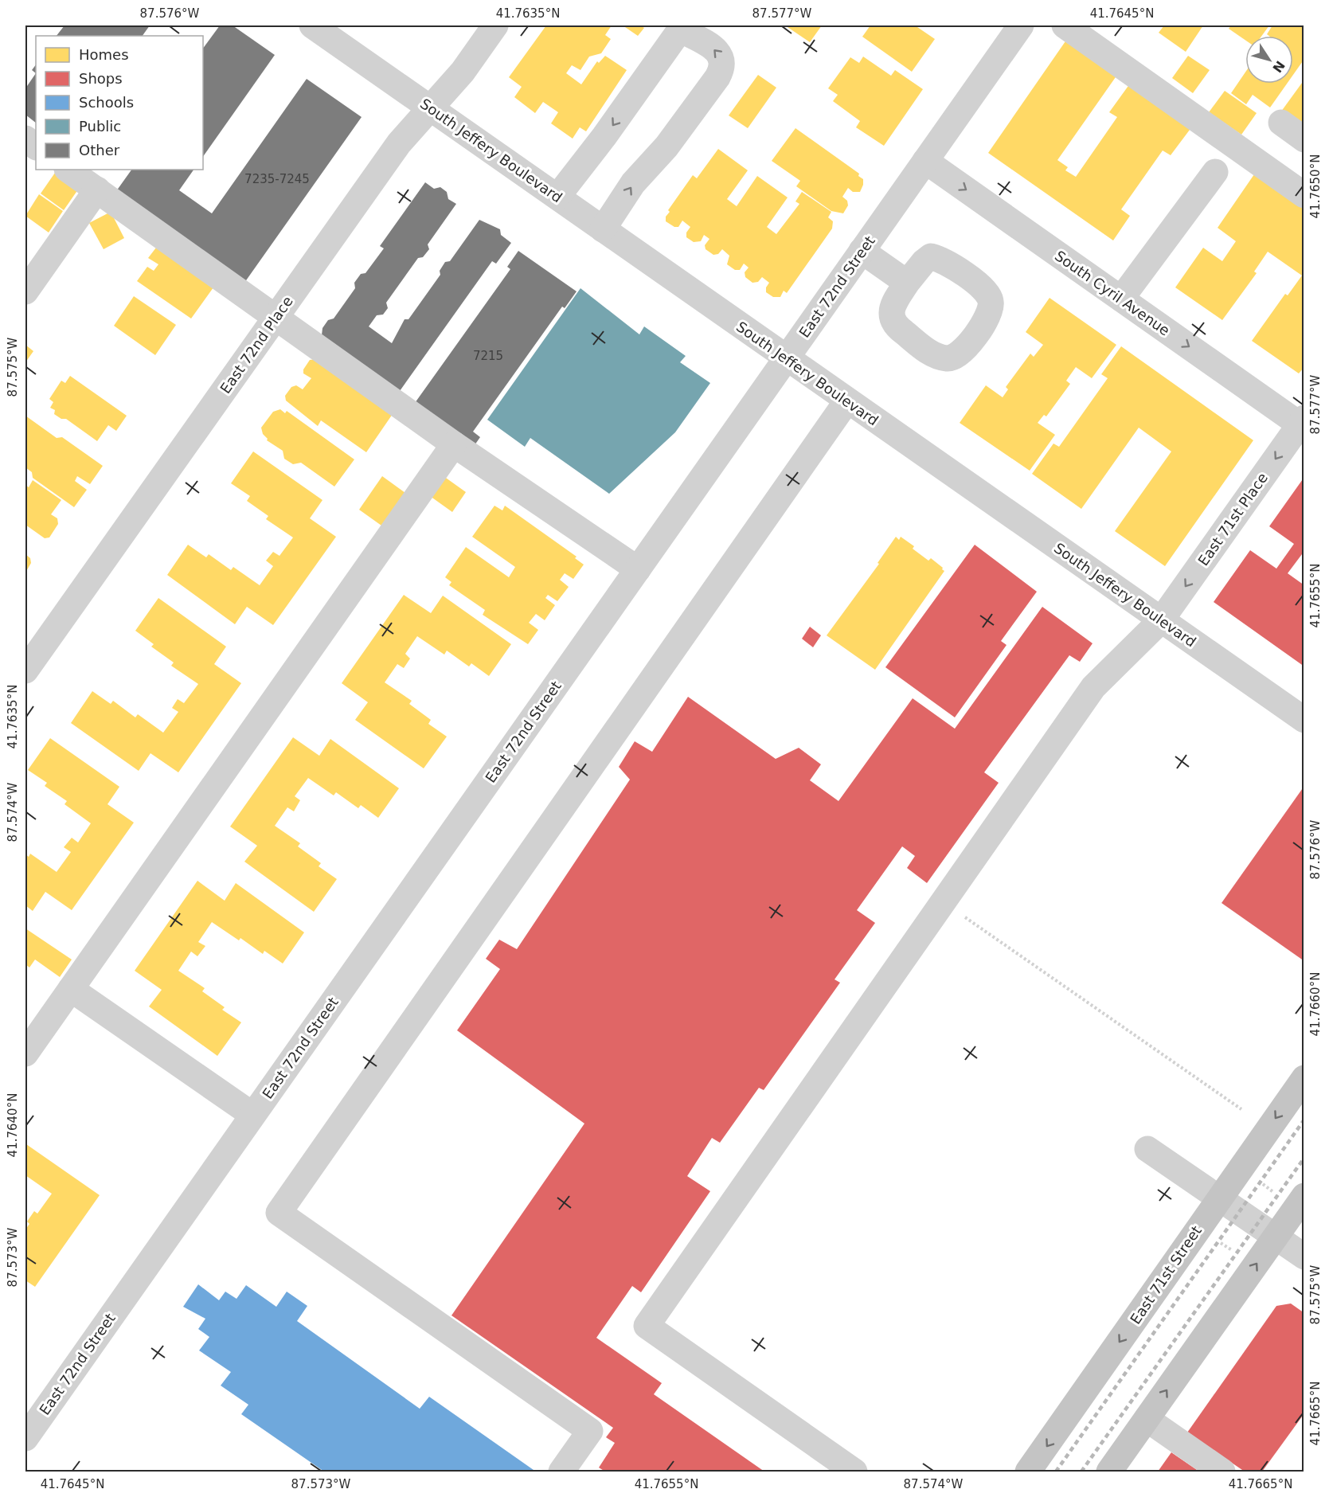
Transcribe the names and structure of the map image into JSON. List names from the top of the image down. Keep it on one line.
{"streets":{"main road":["East 71st Street"],"street":["South Jeffery Boulevard","East 72nd Street","South Cyril Avenue","East 72nd Place","East 71st Place"]},"crossings":[["South Jeffery Boulevard","East 72nd Street"],["South Jeffery Boulevard","East 72nd Place"],["South Jeffery Boulevard","East 71st Place"],["East 72nd Street","South Cyril Avenue"],["South Cyril Avenue","East 71st Place"]],"house_numbers":["7235-7245","7215"],"legend":["Homes","Shops","Schools","Public","Other"],"north":"bottom right","coordinates":["87.576°W","41.7635°N","87.577°W","41.7645°N","41.7650°N","87.575°W","41.7655°N","87.574°W","41.7660°N","41.7640°N","87.573°W","41.7665°N"]}
